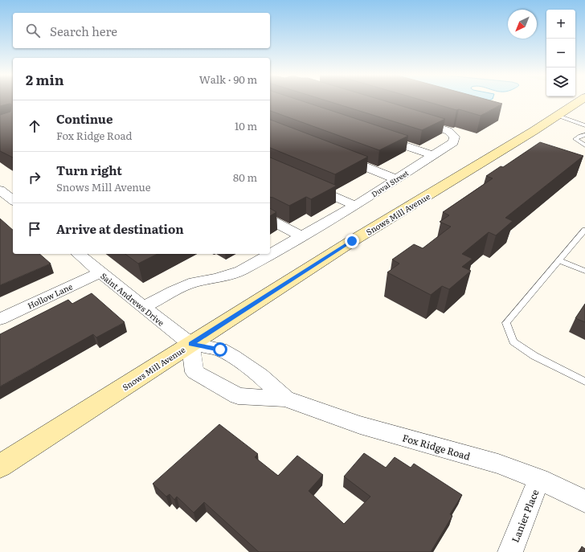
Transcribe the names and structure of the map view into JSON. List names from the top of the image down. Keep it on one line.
{"streets":{"main road":["Snows Mill Avenue"],"street":["Duval Street","Hollow Lane","Saint Andrews Drive","Fox Ridge Road","Lanier Place"]},"crossings":[["Duval Street","Saint Andrews Drive"],["Snows Mill Avenue","Saint Andrews Drive"],["Snows Mill Avenue","Fox Ridge Road"],["Hollow Lane","Saint Andrews Drive"],["Saint Andrews Drive","Fox Ridge Road"],["Fox Ridge Road","Lanier Place"]],"north":"bottom left","page":{"map_buttons":["+","−"],"search":"Search here","heading":["2 min","Walk · 90 m"],"list":[["Continue","Fox Ridge Road","10 m"],["Turn right","Snows Mill Avenue","80 m"],"Arrive at destination"]}}
